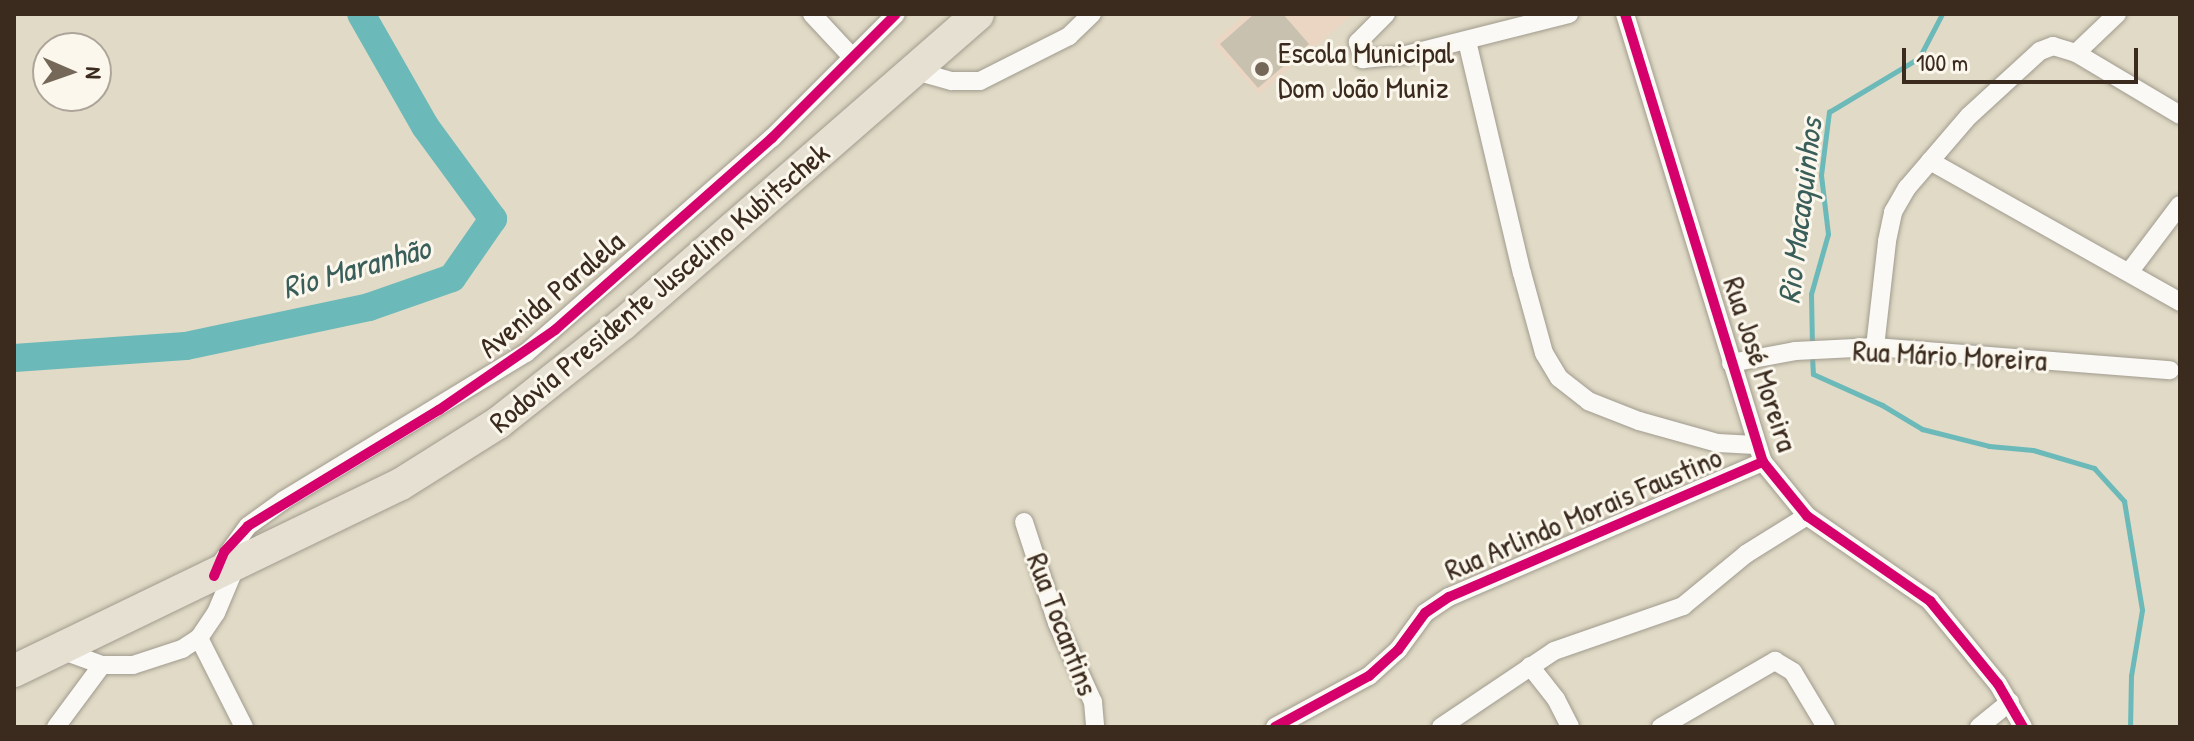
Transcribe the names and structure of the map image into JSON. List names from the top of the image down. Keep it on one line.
{"streets":{"highway":["Rodovia Presidente Juscelino Kubitschek"],"street":["Avenida Paralela","Rua Mário Moreira","Rua José Moreira","Rua Arlindo Morais Faustino","Rua Tocantins"]},"crossings":[["Rodovia Presidente Juscelino Kubitschek","Avenida Paralela"],["Rua Mário Moreira","Rua José Moreira"],["Rua José Moreira","Rua Arlindo Morais Faustino"]],"water":["Rio Macaquinhos","Rio Maranhão"],"places":["Escola Municipal Dom João Muniz"],"scale_bar":"100 m","north":"right"}
